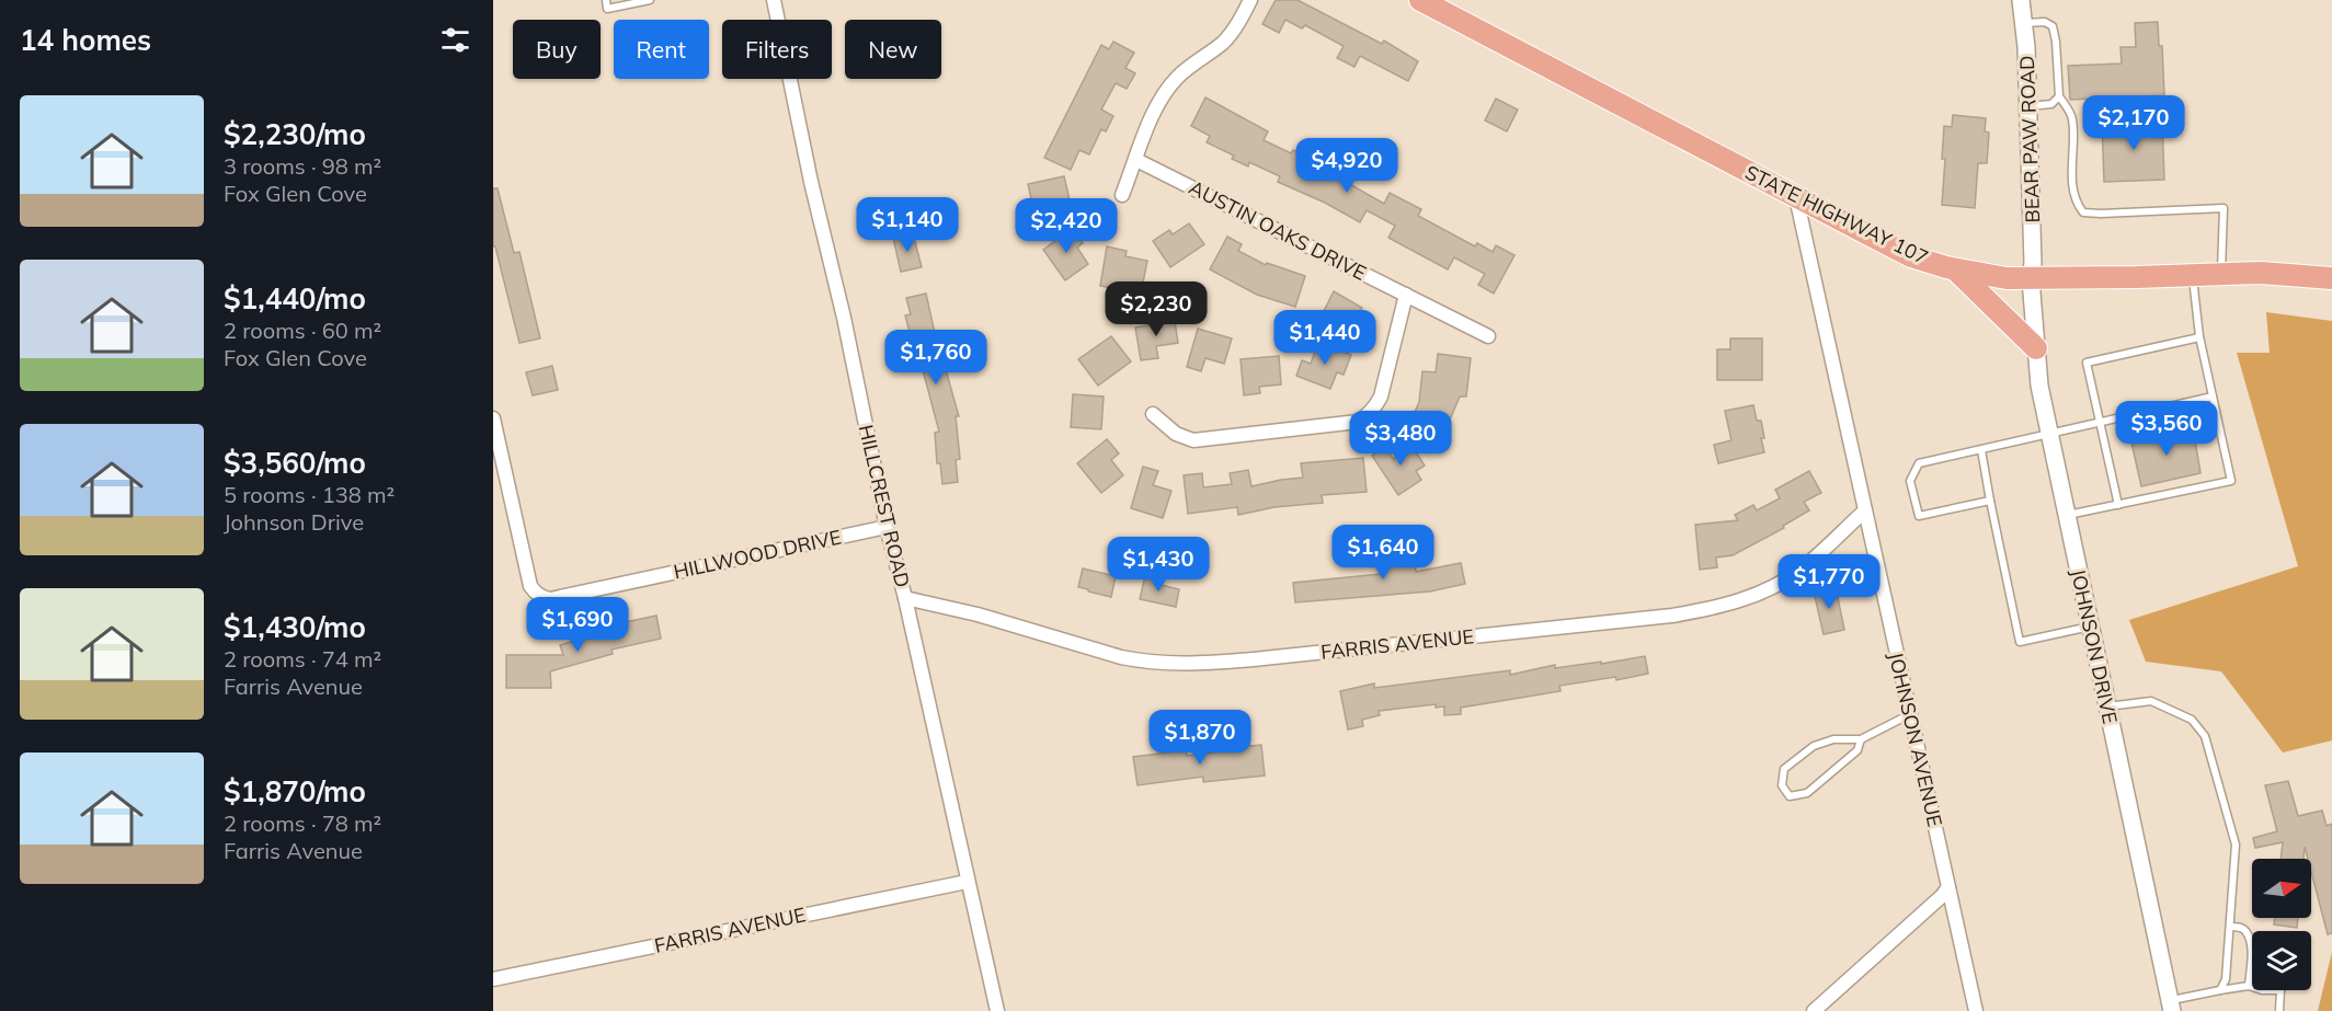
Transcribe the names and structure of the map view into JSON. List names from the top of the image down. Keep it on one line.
{"streets":{"main road":["STATE HIGHWAY 107"],"street":["BEAR PAW ROAD","AUSTIN OAKS DRIVE","HILLCREST ROAD","HILLWOOD DRIVE","FARRIS AVENUE","JOHNSON DRIVE","JOHNSON AVENUE"]},"crossings":[["BEAR PAW ROAD","STATE HIGHWAY 107"],["BEAR PAW ROAD","JOHNSON DRIVE"],["STATE HIGHWAY 107","JOHNSON DRIVE"],["STATE HIGHWAY 107","JOHNSON AVENUE"],["HILLCREST ROAD","HILLWOOD DRIVE"],["HILLCREST ROAD","FARRIS AVENUE"],["FARRIS AVENUE","JOHNSON AVENUE"]],"north":"right","page":{"heading":"14 homes","chip":["Buy","Rent","Filters","New"],"list":[{"name":"$2,230/mo","note":"3 rooms · 98 m² · Fox Glen Cove"},{"name":"$1,440/mo","note":"2 rooms · 60 m² · Fox Glen Cove"},{"name":"$3,560/mo","note":"5 rooms · 138 m² · Johnson Drive"},{"name":"$1,430/mo","note":"2 rooms · 74 m² · Farris Avenue"},{"name":"$1,870/mo","note":"2 rooms · 78 m² · Farris Avenue"}],"price":["$2,170","$4,920","$1,140","$2,420","$2,230","$1,440","$1,760","$3,560","$3,480","$1,640","$1,430","$1,770","$1,690","$1,870"]}}
